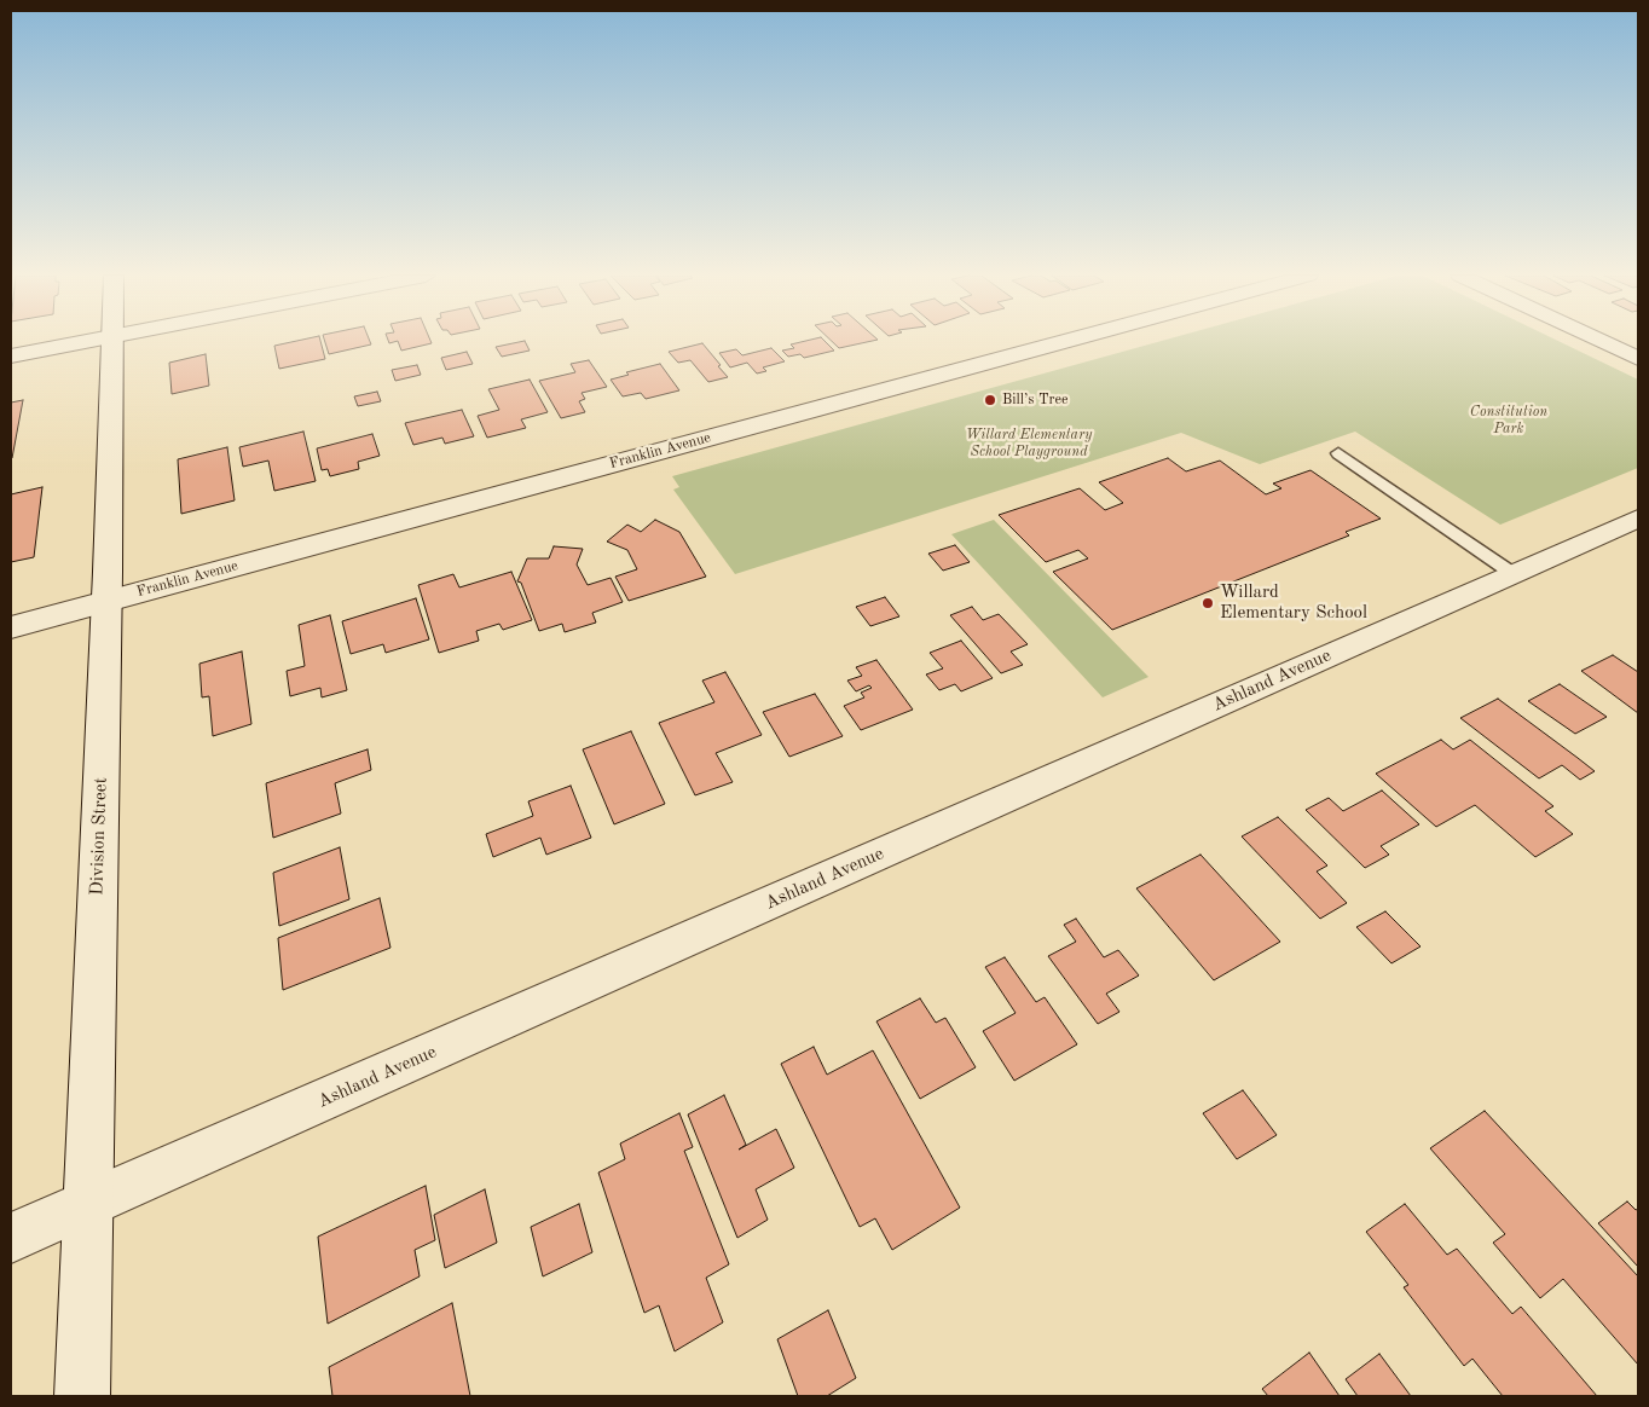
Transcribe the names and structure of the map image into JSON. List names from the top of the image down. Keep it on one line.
{"streets":{"street":["Franklin Avenue","Ashland Avenue","Division Street"]},"crossings":[["Franklin Avenue","Division Street"],["Ashland Avenue","Division Street"]],"parks":["Constitution Park","Willard Elementary School Playground"],"places":["Bill’s Tree","Willard Elementary School"]}
